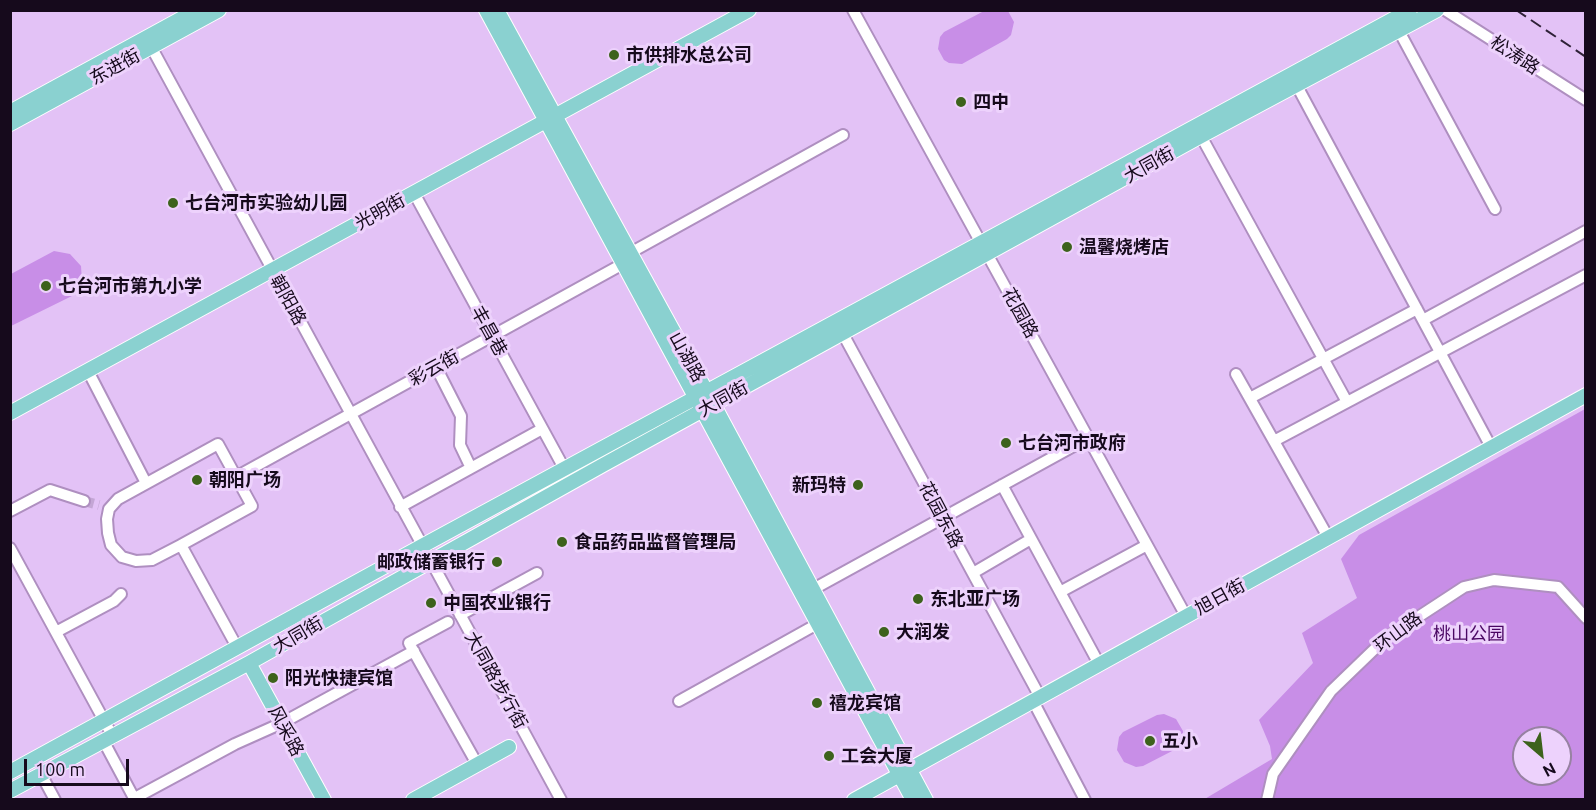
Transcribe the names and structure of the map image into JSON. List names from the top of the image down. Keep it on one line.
{"streets":{"main road":["东进街","大同街","光明街","山湖路","旭日街","风采路"],"street":["松涛路","朝阳路","花园路","丰昌巷","彩云街","花园东路","环山路","大同路步行街"]},"crossings":[["东进街","朝阳路"],["大同街","朝阳路"],["大同街","花园路"],["大同街","丰昌巷"],["大同街","山湖路"],["大同街","花园东路"],["大同街","大同路步行街"],["大同街","风采路"],["光明街","朝阳路"],["光明街","丰昌巷"],["光明街","山湖路"],["朝阳路","彩云街"],["朝阳路","大同路步行街"],["花园路","旭日街"],["丰昌巷","彩云街"],["山湖路","彩云街"],["山湖路","旭日街"],["花园东路","旭日街"]],"parks":["桃山公园"],"places":["市供排水总公司","四中","七台河市实验幼儿园","温馨烧烤店","七台河市第九小学","七台河市政府","朝阳广场","新玛特","食品药品监督管理局","邮政储蓄银行","东北亚广场","中国农业银行","大润发","阳光快捷宾馆","禧龙宾馆","五小","工会大厦"],"scale_bar":"100 m","north":"bottom right"}
